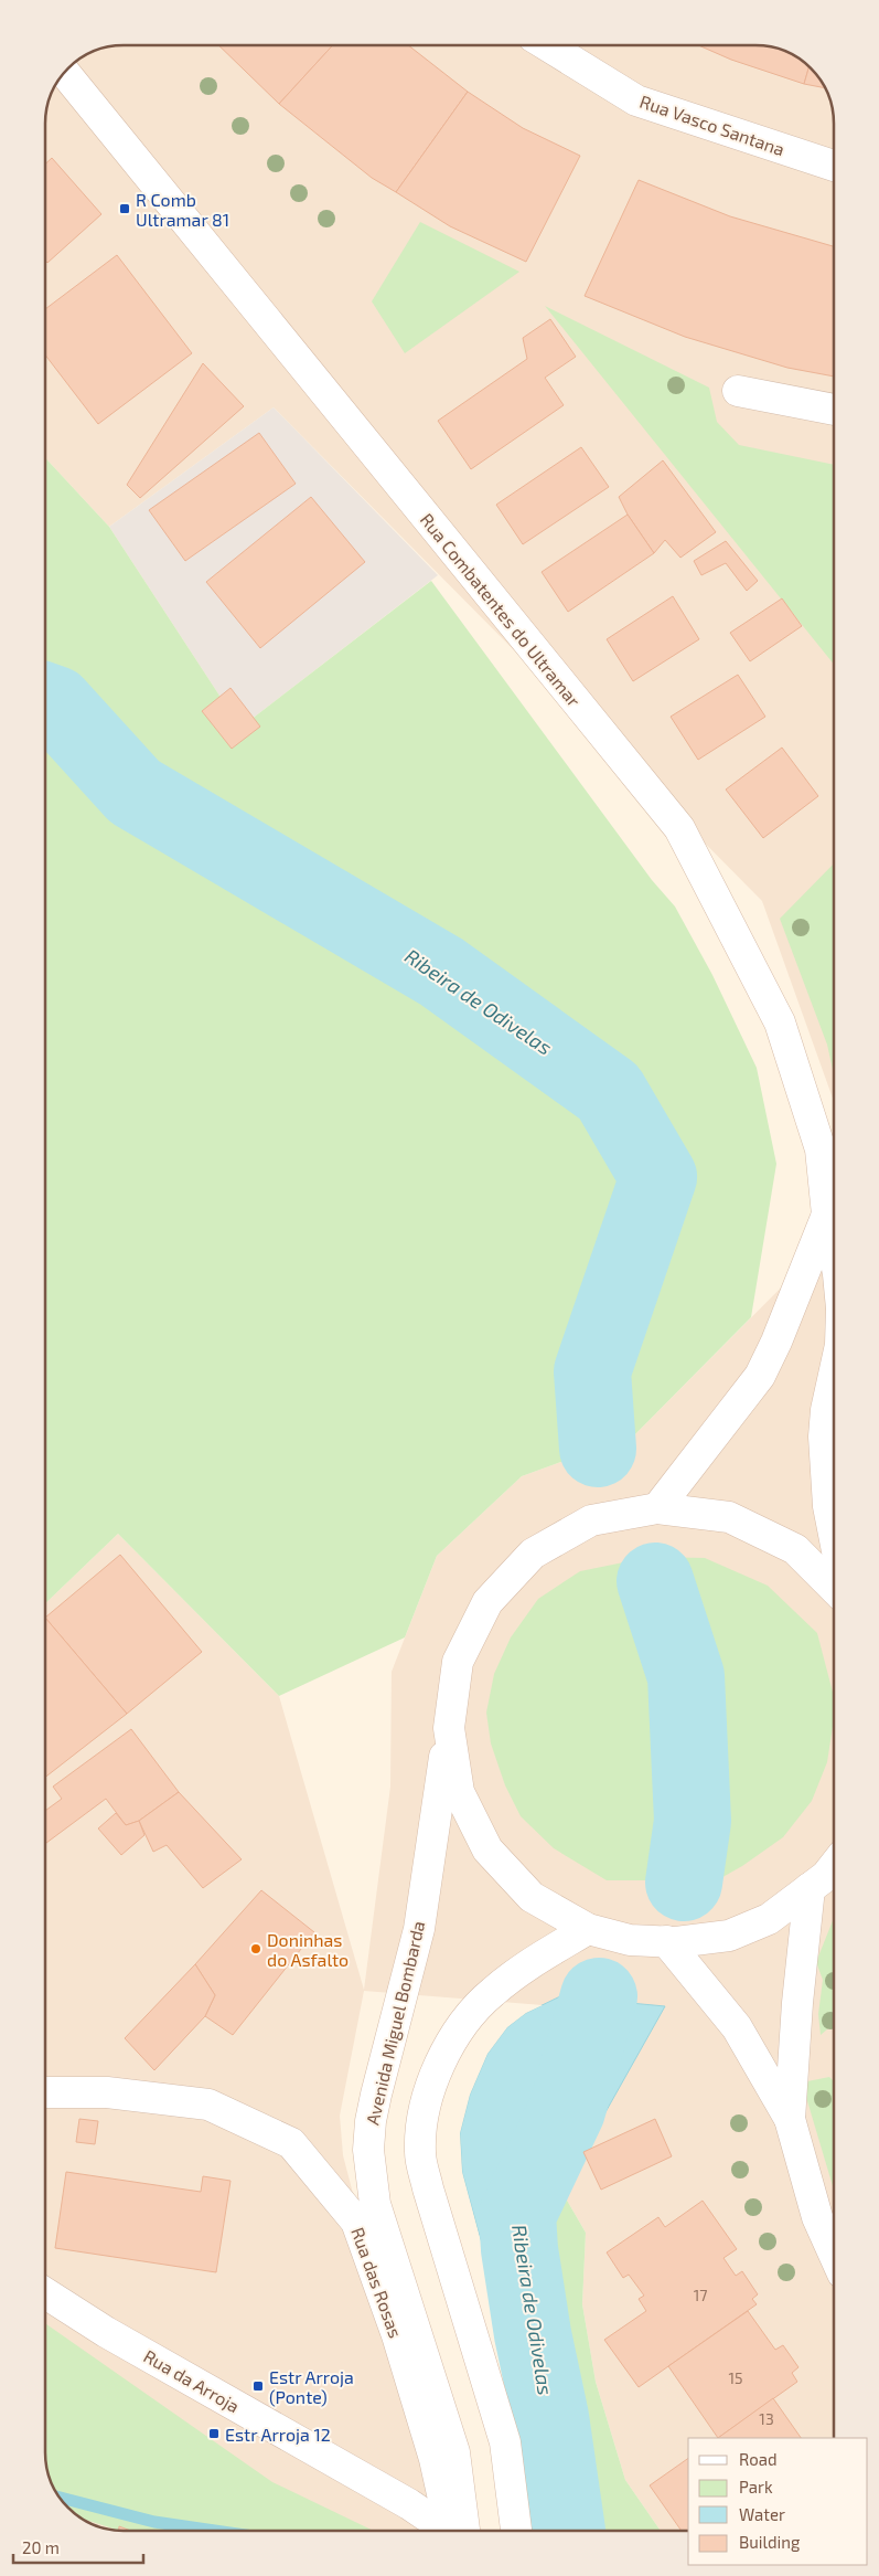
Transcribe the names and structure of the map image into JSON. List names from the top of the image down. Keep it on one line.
{"streets":{"main road":["Rua Vasco Santana","Rua Combatentes do Ultramar","Avenida Miguel Bombarda","Rua das Rosas","Rua da Arroja"]},"crossings":[["Rua Combatentes do Ultramar","Avenida Miguel Bombarda"]],"water":["Ribeira de Odivelas"],"places":{"transit":["R Comb Ultramar 81","Estr Arroja (Ponte)","Estr Arroja 12"],"other":["Doninhas do Asfalto"]},"house_numbers":["17","15","13"],"legend":["Road","Park","Water","Building"],"scale_bar":"20 m"}
